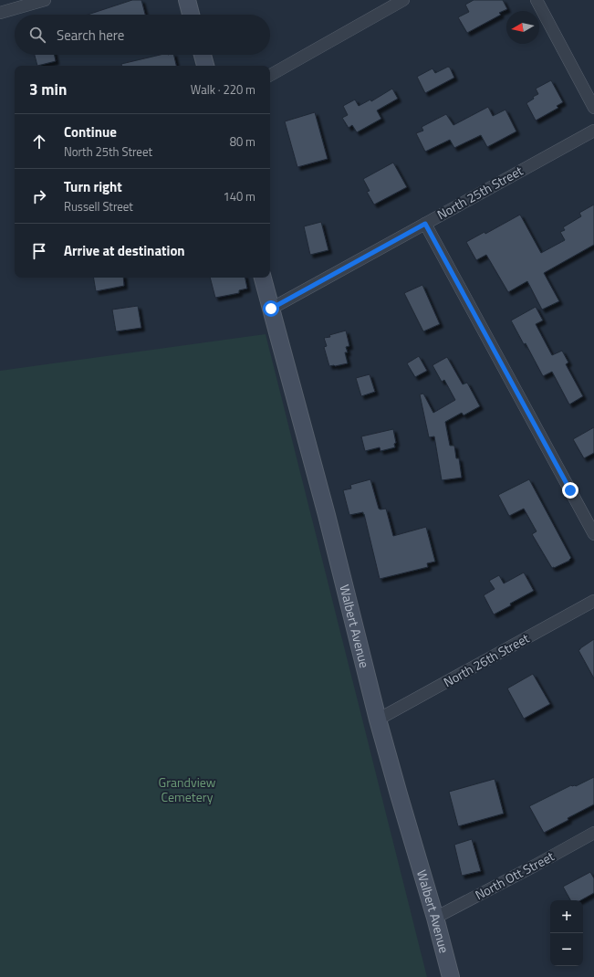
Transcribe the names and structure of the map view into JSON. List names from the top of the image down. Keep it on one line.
{"streets":{"main road":["Walbert Avenue"],"street":["North 25th Street","North 26th Street","North Ott Street"]},"crossings":[["North 25th Street","Walbert Avenue"],["Walbert Avenue","North 26th Street"],["Walbert Avenue","North Ott Street"]],"parks":["Grandview Cemetery"],"north":"left","page":{"search":"Search here","heading":["3 min","Walk · 220 m"],"list":[["Continue","North 25th Street","80 m"],["Turn right","Russell Street","140 m"],"Arrive at destination"],"map_buttons":["+","−"]}}
